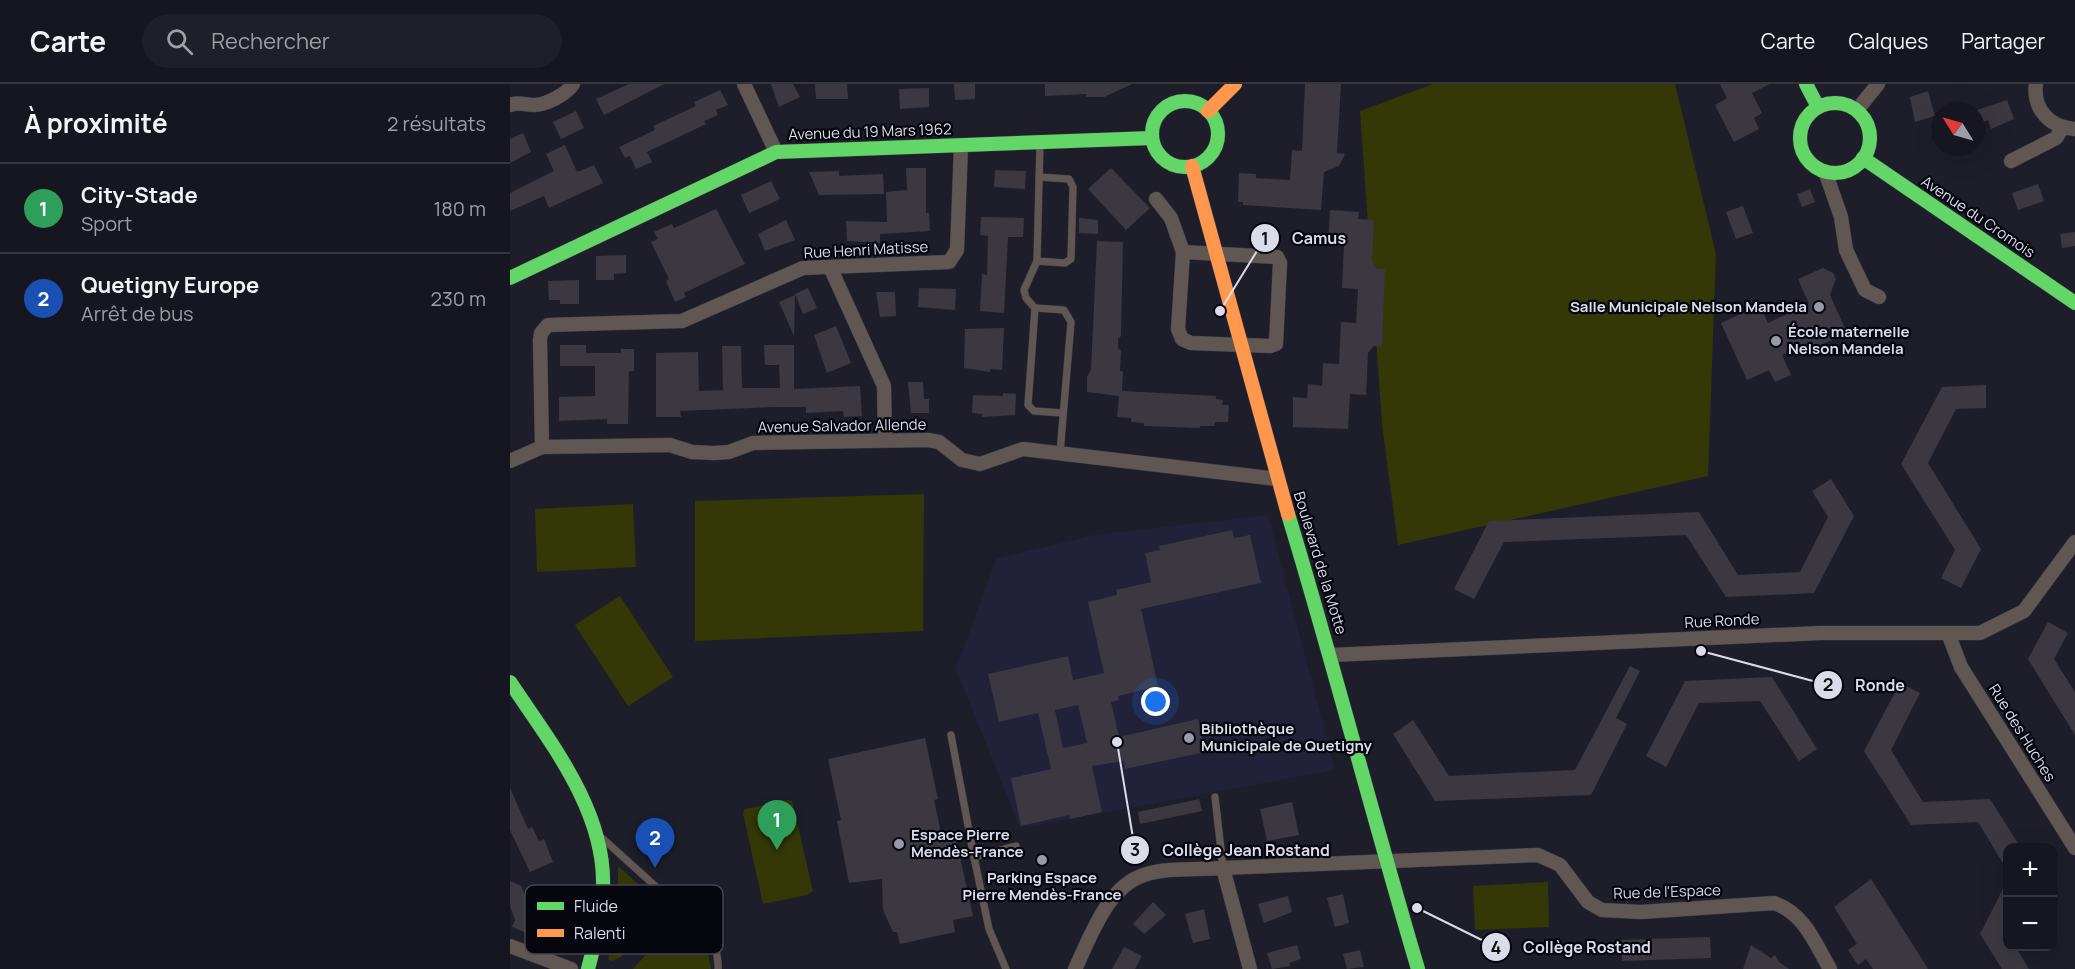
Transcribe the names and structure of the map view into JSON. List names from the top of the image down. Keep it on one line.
{"streets":{"street":["Avenue du 19 Mars 1962","Avenue du Cromois","Rue Henri Matisse","Avenue Salvador Allende","Boulevard de la Motte","Rue Ronde","Rue des Huches","Rue de l'Espace"]},"crossings":[["Avenue du 19 Mars 1962","Rue Henri Matisse"],["Avenue du 19 Mars 1962","Boulevard de la Motte"],["Rue Henri Matisse","Avenue Salvador Allende"],["Avenue Salvador Allende","Boulevard de la Motte"],["Boulevard de la Motte","Rue Ronde"],["Boulevard de la Motte","Rue de l'Espace"],["Rue Ronde","Rue des Huches"]],"places":["Salle Municipale Nelson Mandela","Camus","École maternelle Nelson Mandela","Ronde","Bibliothèque Municipale de Quetigny","Collège Jean Rostand","Espace Pierre Mendès-France","Parking Espace Pierre Mendès-France","Collège Rostand"],"legend":["Fluide","Ralenti"],"north":"top left","page":{"header":"Carte","search":"Rechercher","nav":["Carte","Calques","Partager"],"heading":["À proximité","2 résultats"],"list":[{"mark":"1","name":"City-Stade","note":"Sport","value":"180 m"},{"mark":"2","name":"Quetigny Europe","note":"Arrêt de bus","value":"230 m"}],"pins":["1","2"],"map_buttons":["+","−"]}}
